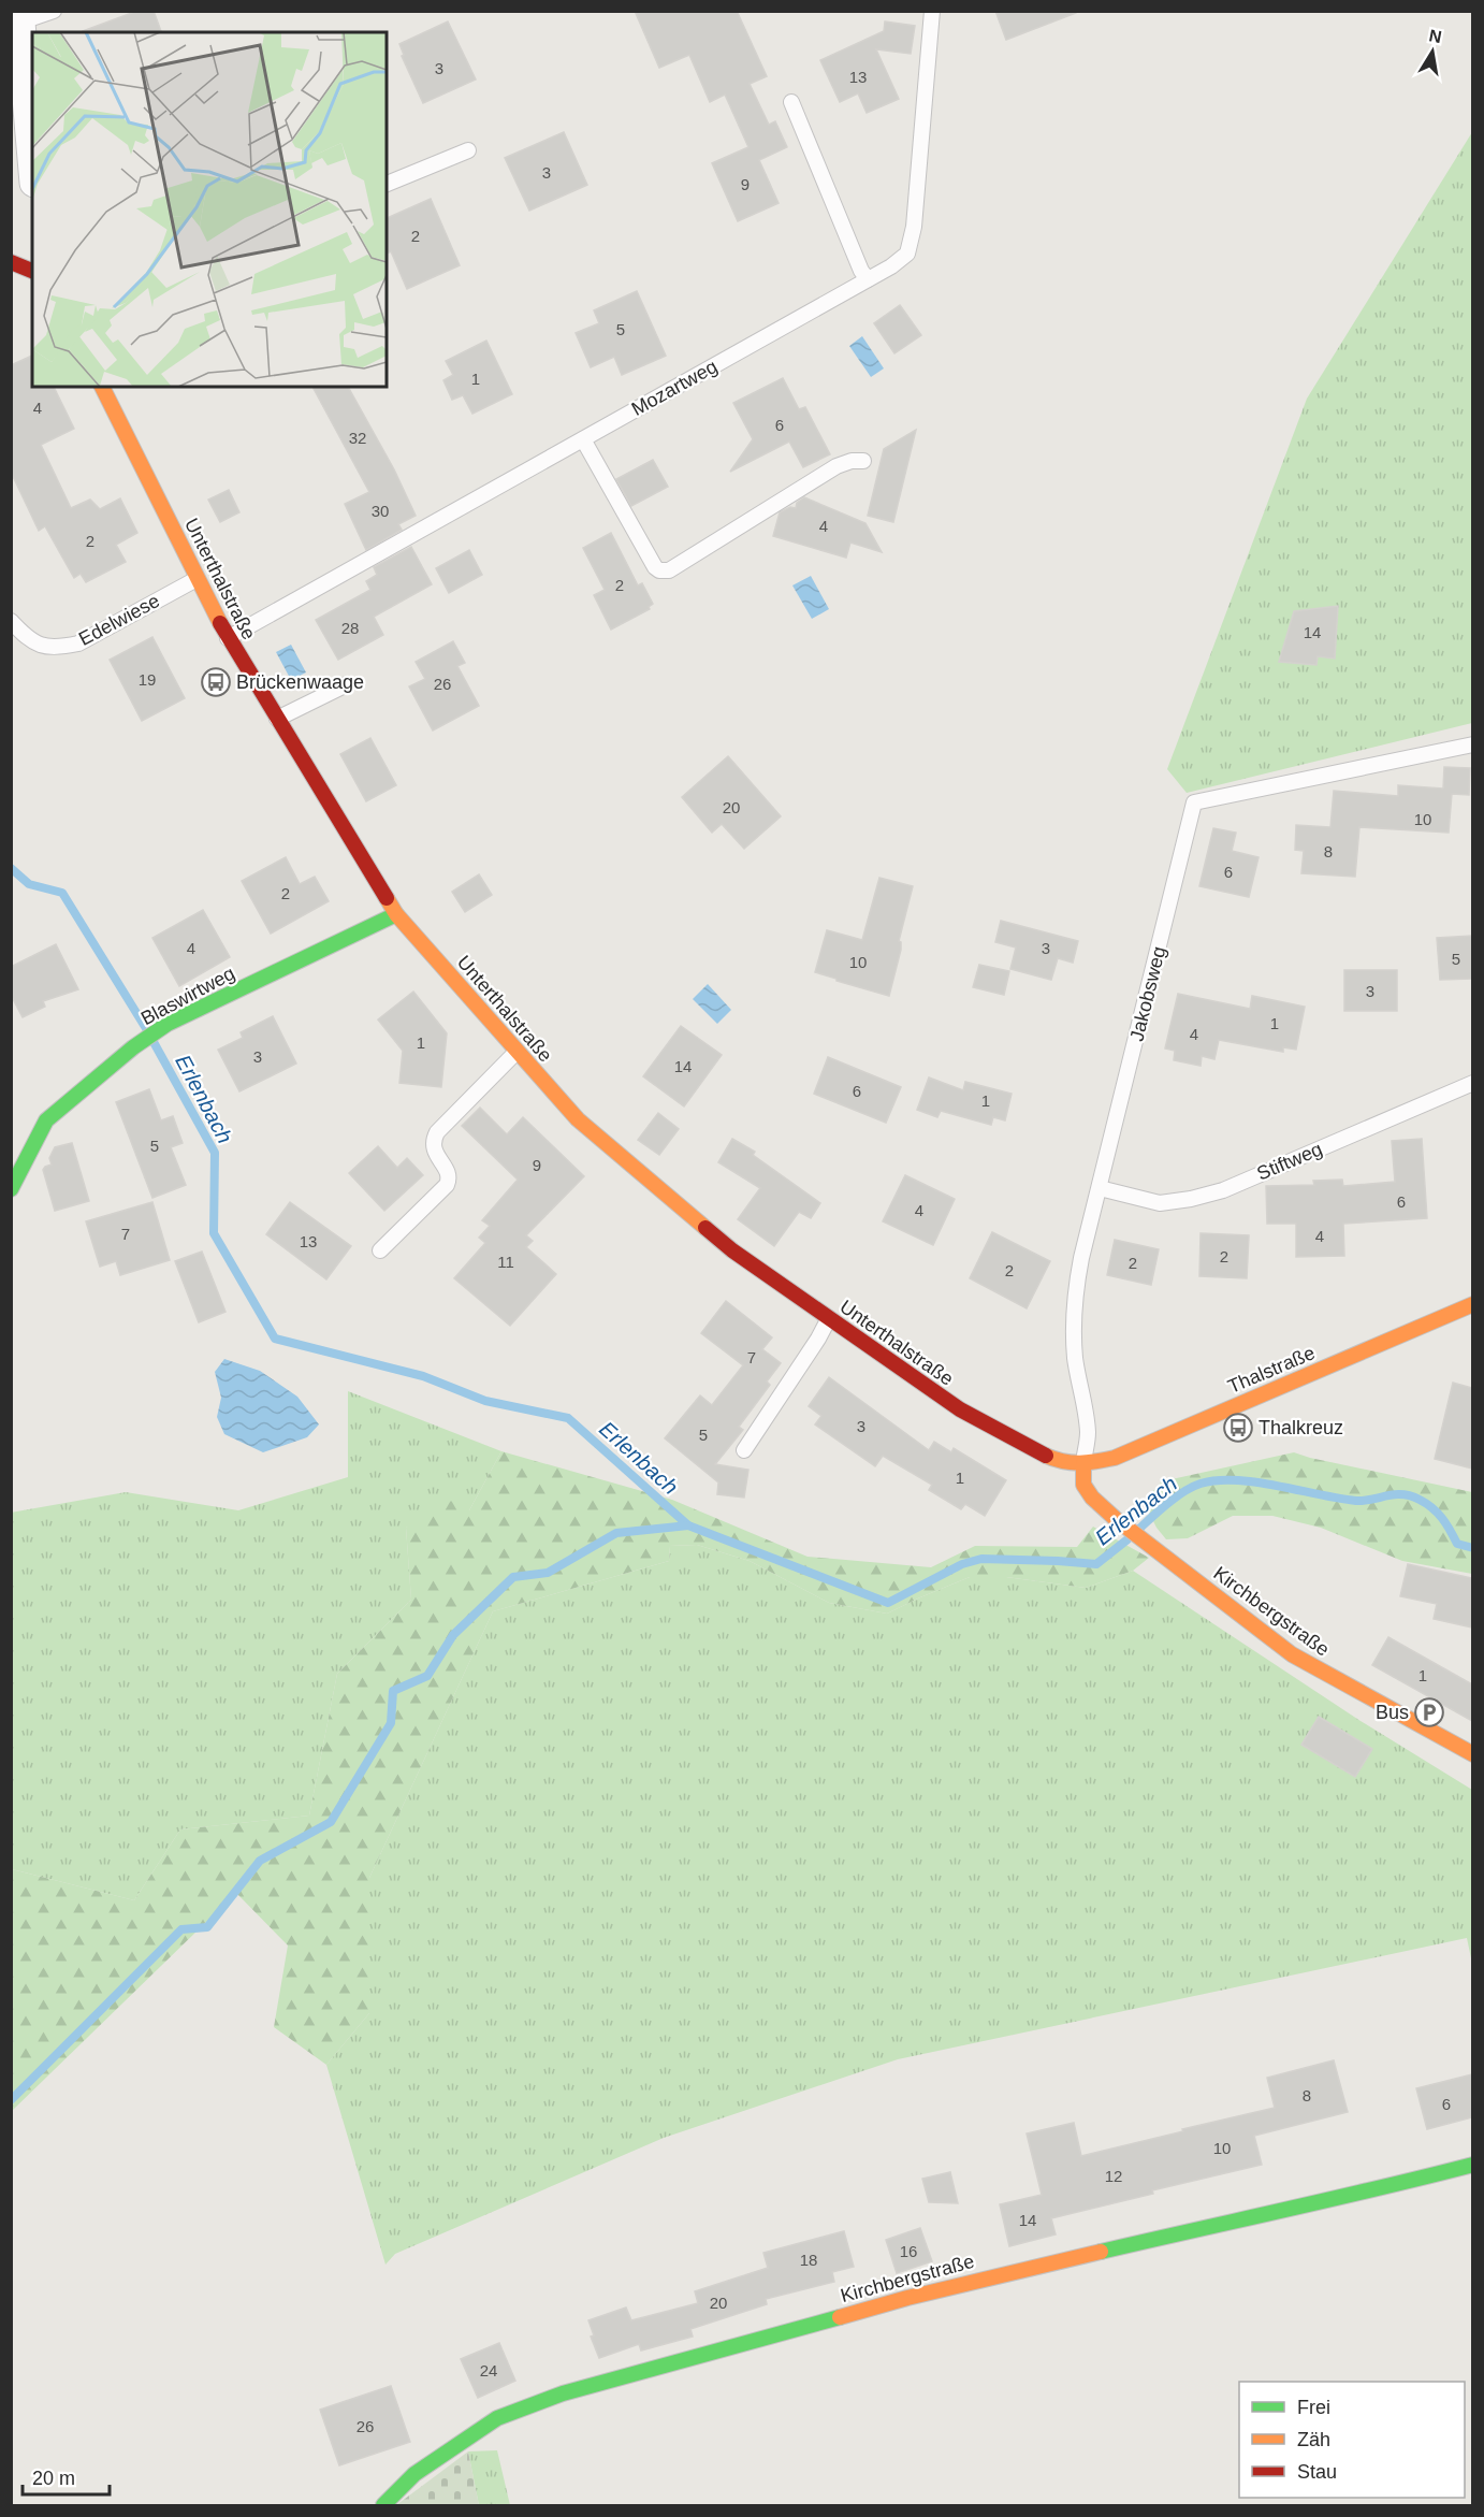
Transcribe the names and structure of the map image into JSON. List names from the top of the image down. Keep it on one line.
{"streets":{"street":["Unterthalstraße","Blaswirtweg","Thalstraße","Kirchbergstraße"],"lane":["Mozartweg","Edelwiese","Jakobsweg","Stiftweg"]},"crossings":[["Mozartweg","Unterthalstraße"],["Unterthalstraße","Edelwiese"],["Unterthalstraße","Jakobsweg"],["Unterthalstraße","Blaswirtweg"],["Unterthalstraße","Thalstraße"],["Unterthalstraße","Kirchbergstraße"],["Jakobsweg","Stiftweg"],["Jakobsweg","Thalstraße"],["Jakobsweg","Kirchbergstraße"],["Thalstraße","Kirchbergstraße"]],"water":["Erlenbach"],"places":{"bus stop":["Brückenwaage","Thalkreuz"],"parking":["Bus"]},"house_numbers":["3","13","3","9","2","5","1","4","6","32","30","4","2","2","28","14","19","26","20","10","8","6","2","4","3","5","10","3","1","4","1","3","14","6","1","5","9","6","4","7","4","13","2","11","2","2","7","3","5","1","1","8","6","10","12","14","16","18","20","24","26"],"legend":["Frei","Zäh","Stau"],"scale_bar":"20 m","north":"top"}
